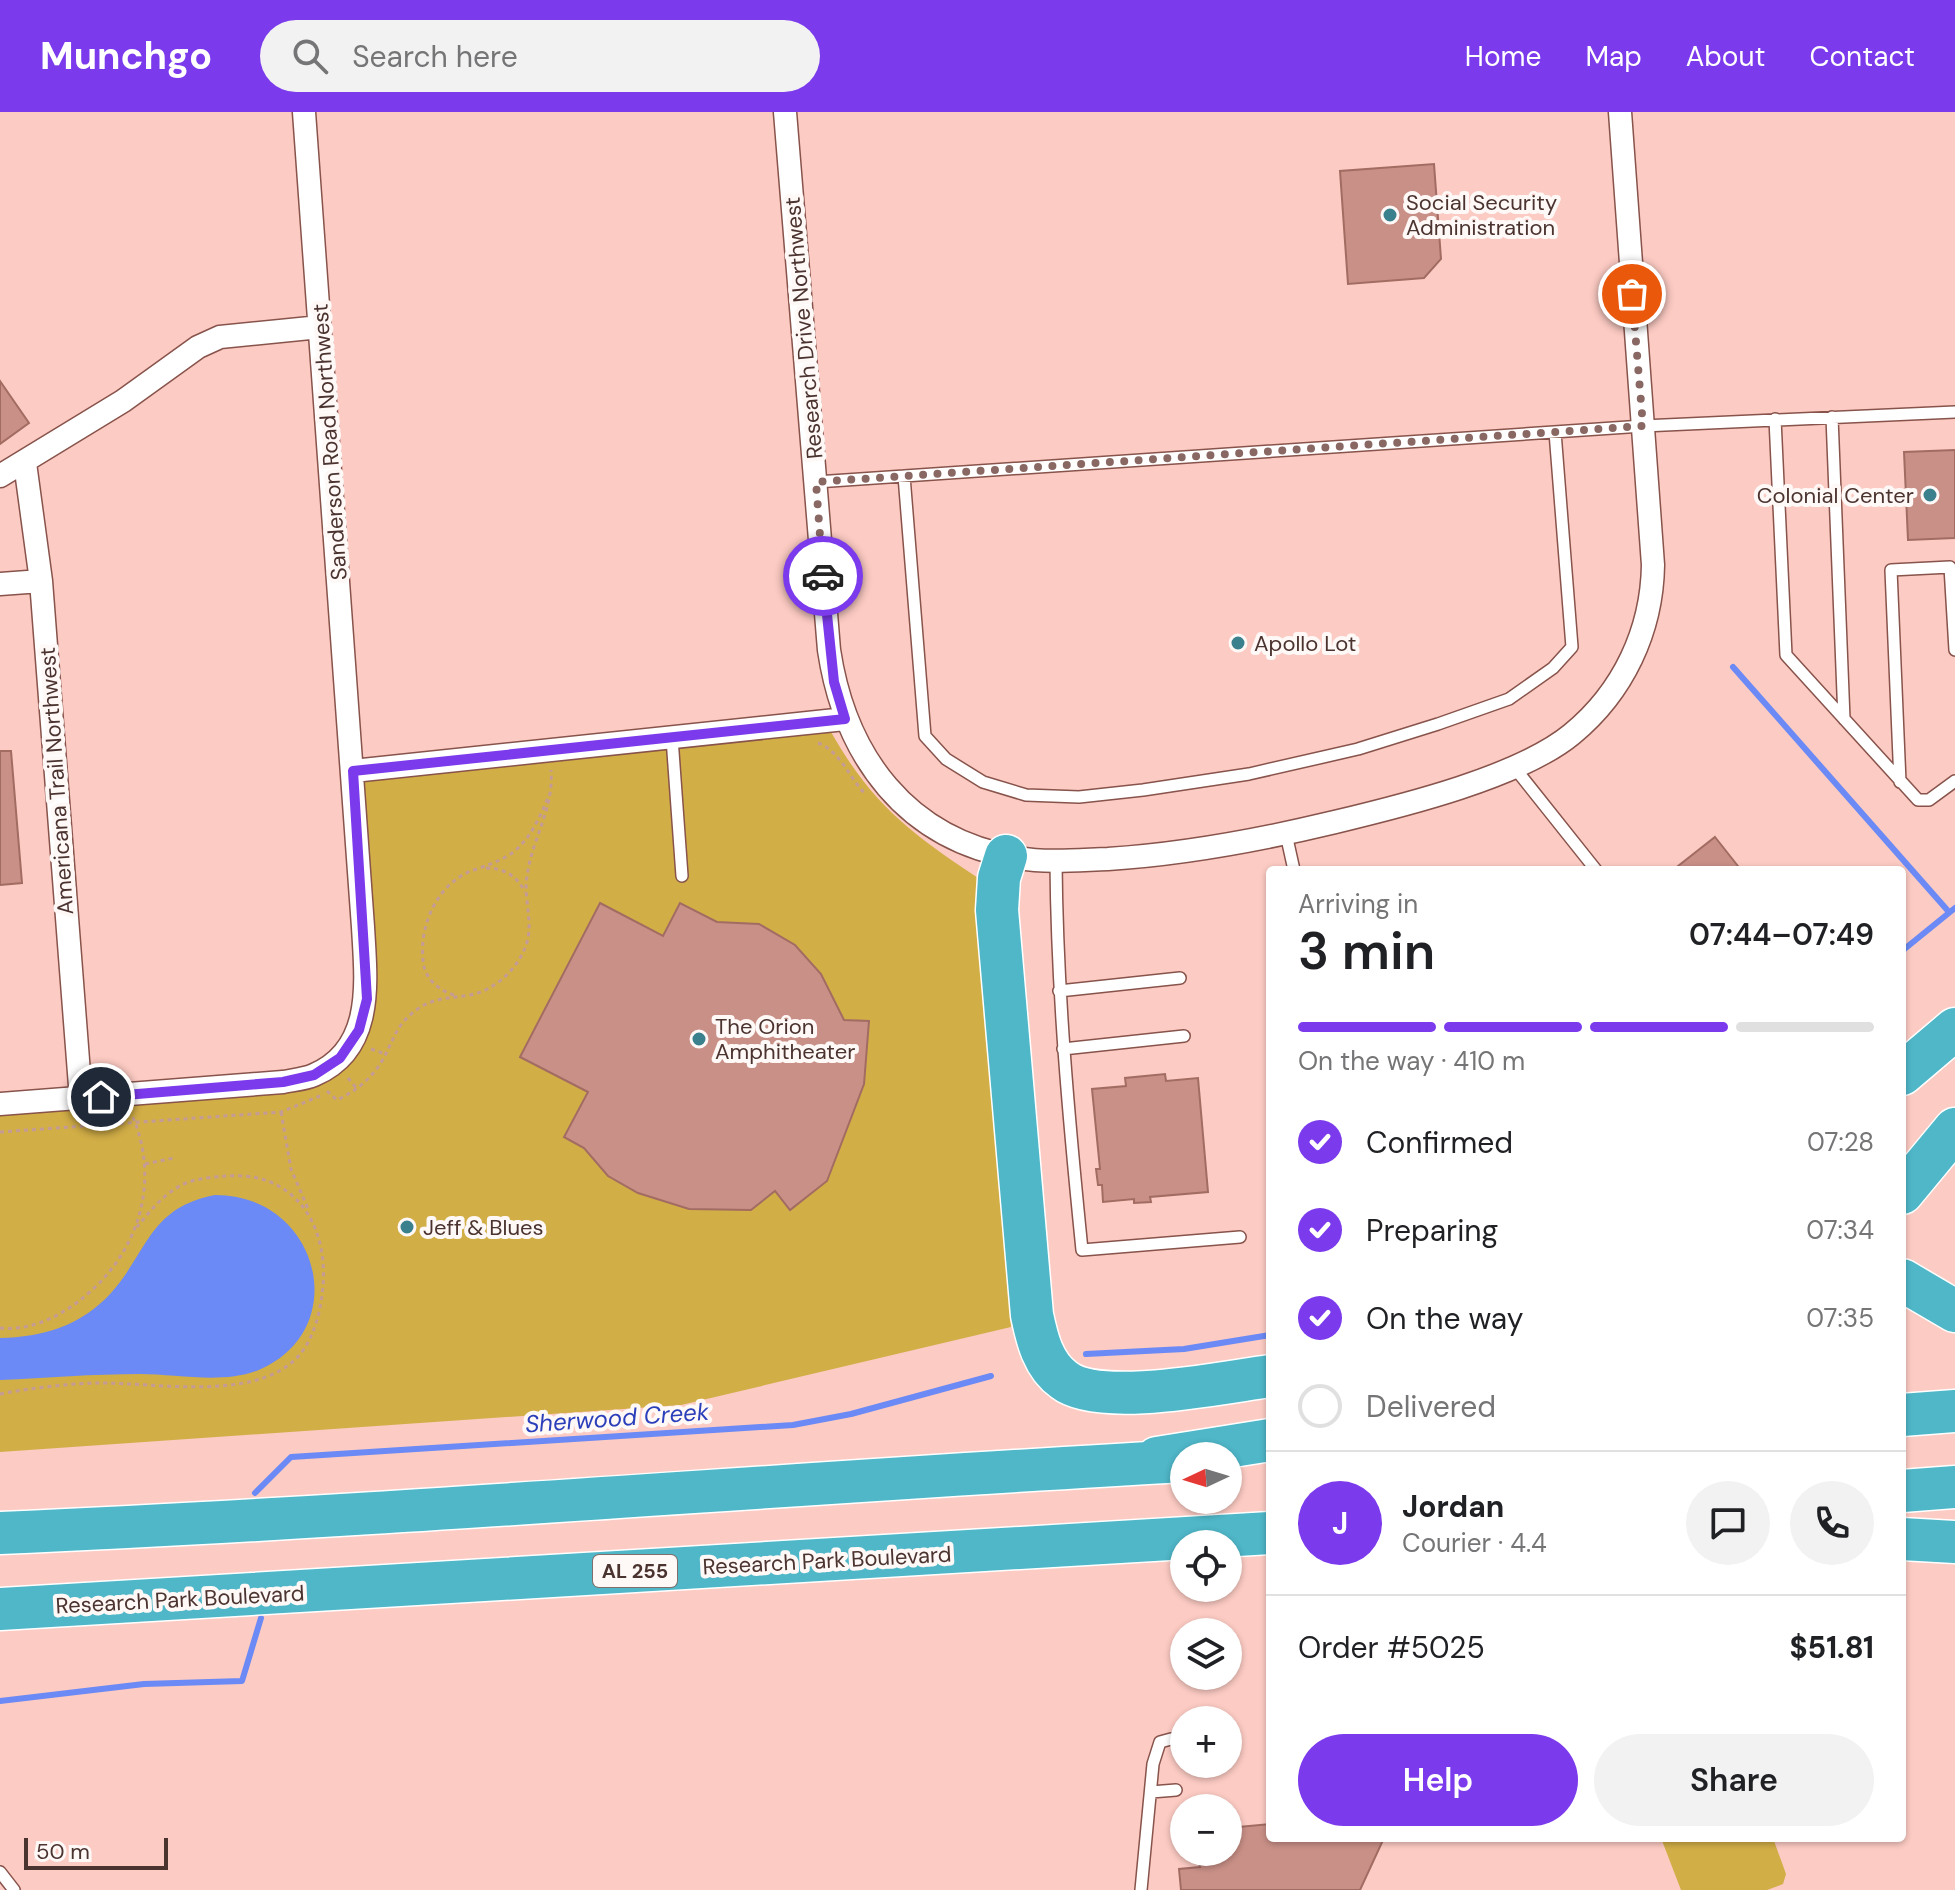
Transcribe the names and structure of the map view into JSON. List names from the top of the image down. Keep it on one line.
{"streets":{"highway":["Research Park Boulevard","AL 255"],"street":["Research Drive Northwest","Sanderson Road Northwest","Americana Trail Northwest"]},"crossings":[["Sanderson Road Northwest","Americana Trail Northwest"]],"water":["Sherwood Creek"],"places":["Social Security Administration","Colonial Center","Apollo Lot","The Orion Amphitheater","Jeff & Blues"],"scale_bar":"50 m","north":"left","page":{"header":"Munchgo","search":"Search here","nav":["Home","Map","About","Contact"],"heading":["3 min","Arriving in","07:44–07:49"],"panel":["Jordan","Courier · 4.4","Order #5025","$51.81"],"bar":"On the way · 410 m","list":[["Confirmed","07:28"],["Preparing","07:34"],["On the way","07:35"],"Delivered"],"map_buttons":["+","−"],"round":"J","buttons":["Help","Share"],"scale":"50 m"}}
